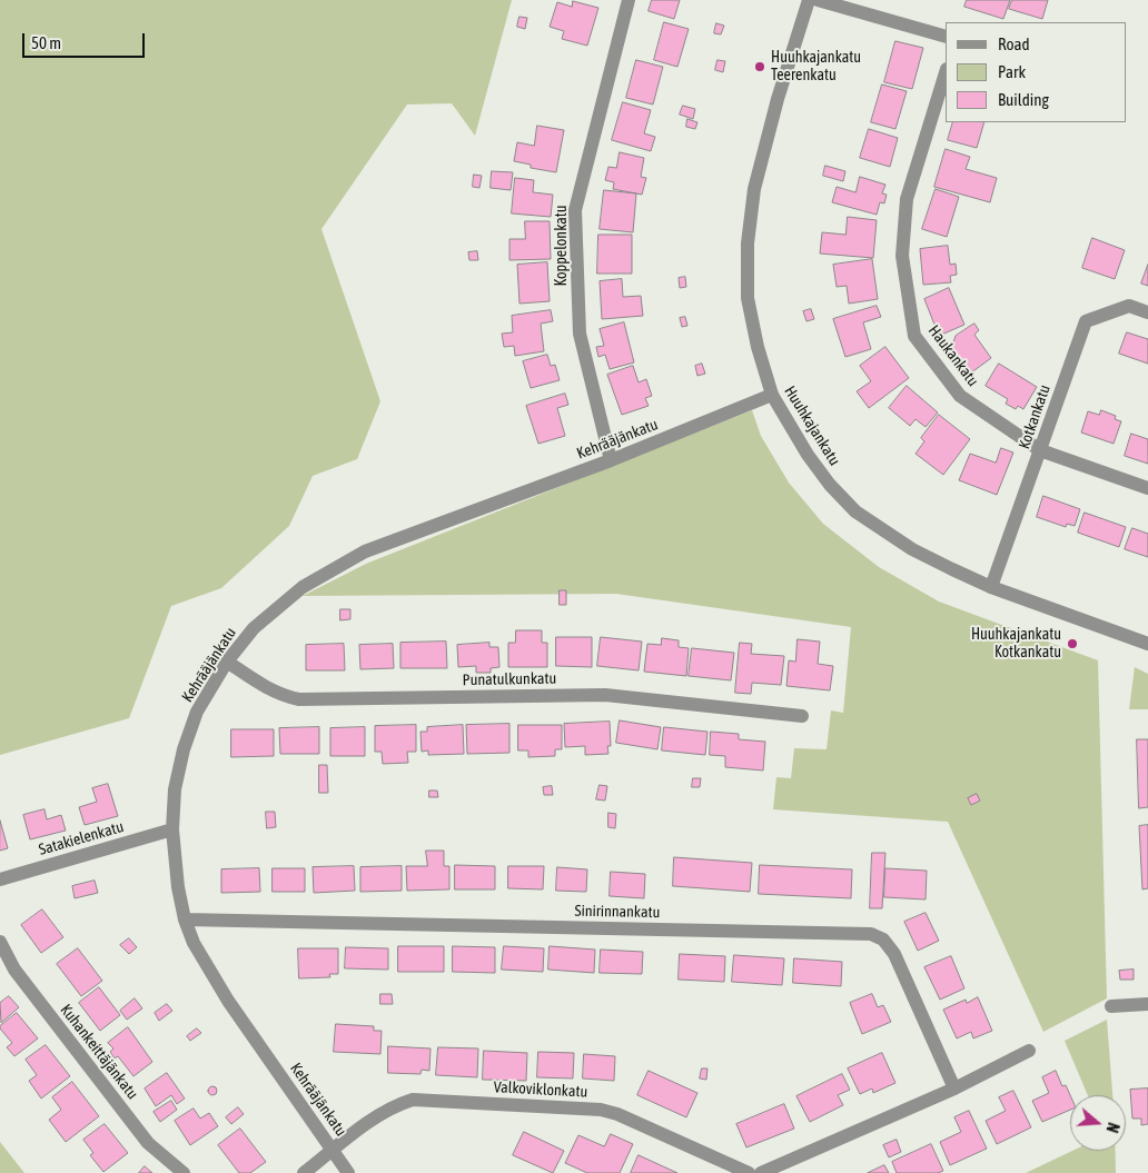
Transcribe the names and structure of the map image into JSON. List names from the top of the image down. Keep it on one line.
{"streets":{"street":["Koppelonkatu","Haukankatu","Kotkankatu","Huuhkajankatu","Kehrääjänkatu","Punatulkunkatu","Satakielenkatu","Sinirinnankatu","Kuhankeittäjänkatu","Valkoviklonkatu"]},"crossings":[["Koppelonkatu","Kehrääjänkatu"],["Haukankatu","Kotkankatu"],["Kotkankatu","Huuhkajankatu"],["Huuhkajankatu","Kehrääjänkatu"],["Kehrääjänkatu","Punatulkunkatu"],["Kehrääjänkatu","Satakielenkatu"],["Kehrääjänkatu","Sinirinnankatu"],["Kehrääjänkatu","Valkoviklonkatu"]],"places":["Huuhkajankatu Teerenkatu","Huuhkajankatu Kotkankatu"],"legend":["Road","Park","Building"],"scale_bar":"50 m","north":"right"}
